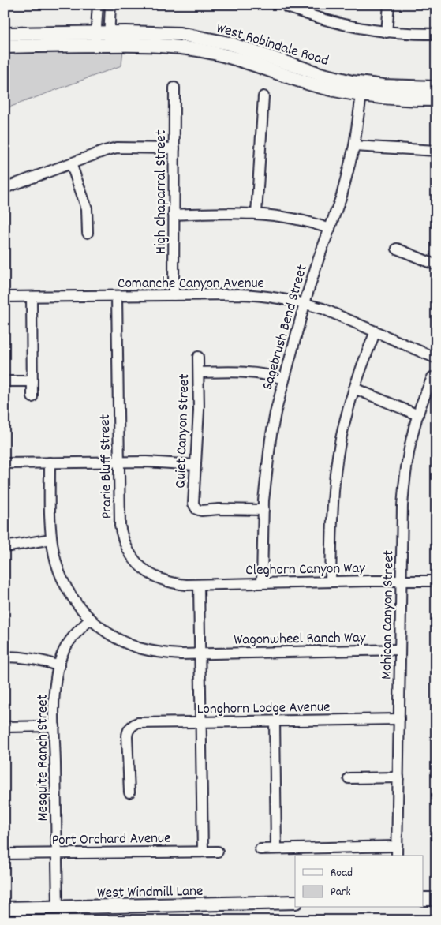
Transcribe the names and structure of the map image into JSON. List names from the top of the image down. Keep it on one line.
{"streets":{"main road":["West Robindale Road","West Windmill Lane"],"street":["High Chaparral Street","Comanche Canyon Avenue","Sagebrush Bend Street","Quiet Canyon Street","Prarie Bluff Street","Cleghorn Canyon Way","Mohican Canyon Street","Wagonwheel Ranch Way","Longhorn Lodge Avenue","Mesquite Ranch Street","Port Orchard Avenue"]},"crossings":[["West Robindale Road","Sagebrush Bend Street"],["High Chaparral Street","Comanche Canyon Avenue"],["Comanche Canyon Avenue","Sagebrush Bend Street"],["Comanche Canyon Avenue","Prarie Bluff Street"],["Sagebrush Bend Street","Quiet Canyon Street"],["Sagebrush Bend Street","Cleghorn Canyon Way"],["Prarie Bluff Street","Cleghorn Canyon Way"],["Cleghorn Canyon Way","Mohican Canyon Street"],["Mohican Canyon Street","Wagonwheel Ranch Way"],["Mohican Canyon Street","Longhorn Lodge Avenue"],["Wagonwheel Ranch Way","Mesquite Ranch Street"],["Mesquite Ranch Street","Port Orchard Avenue"],["Mesquite Ranch Street","West Windmill Lane"]],"legend":["Road","Park"]}
